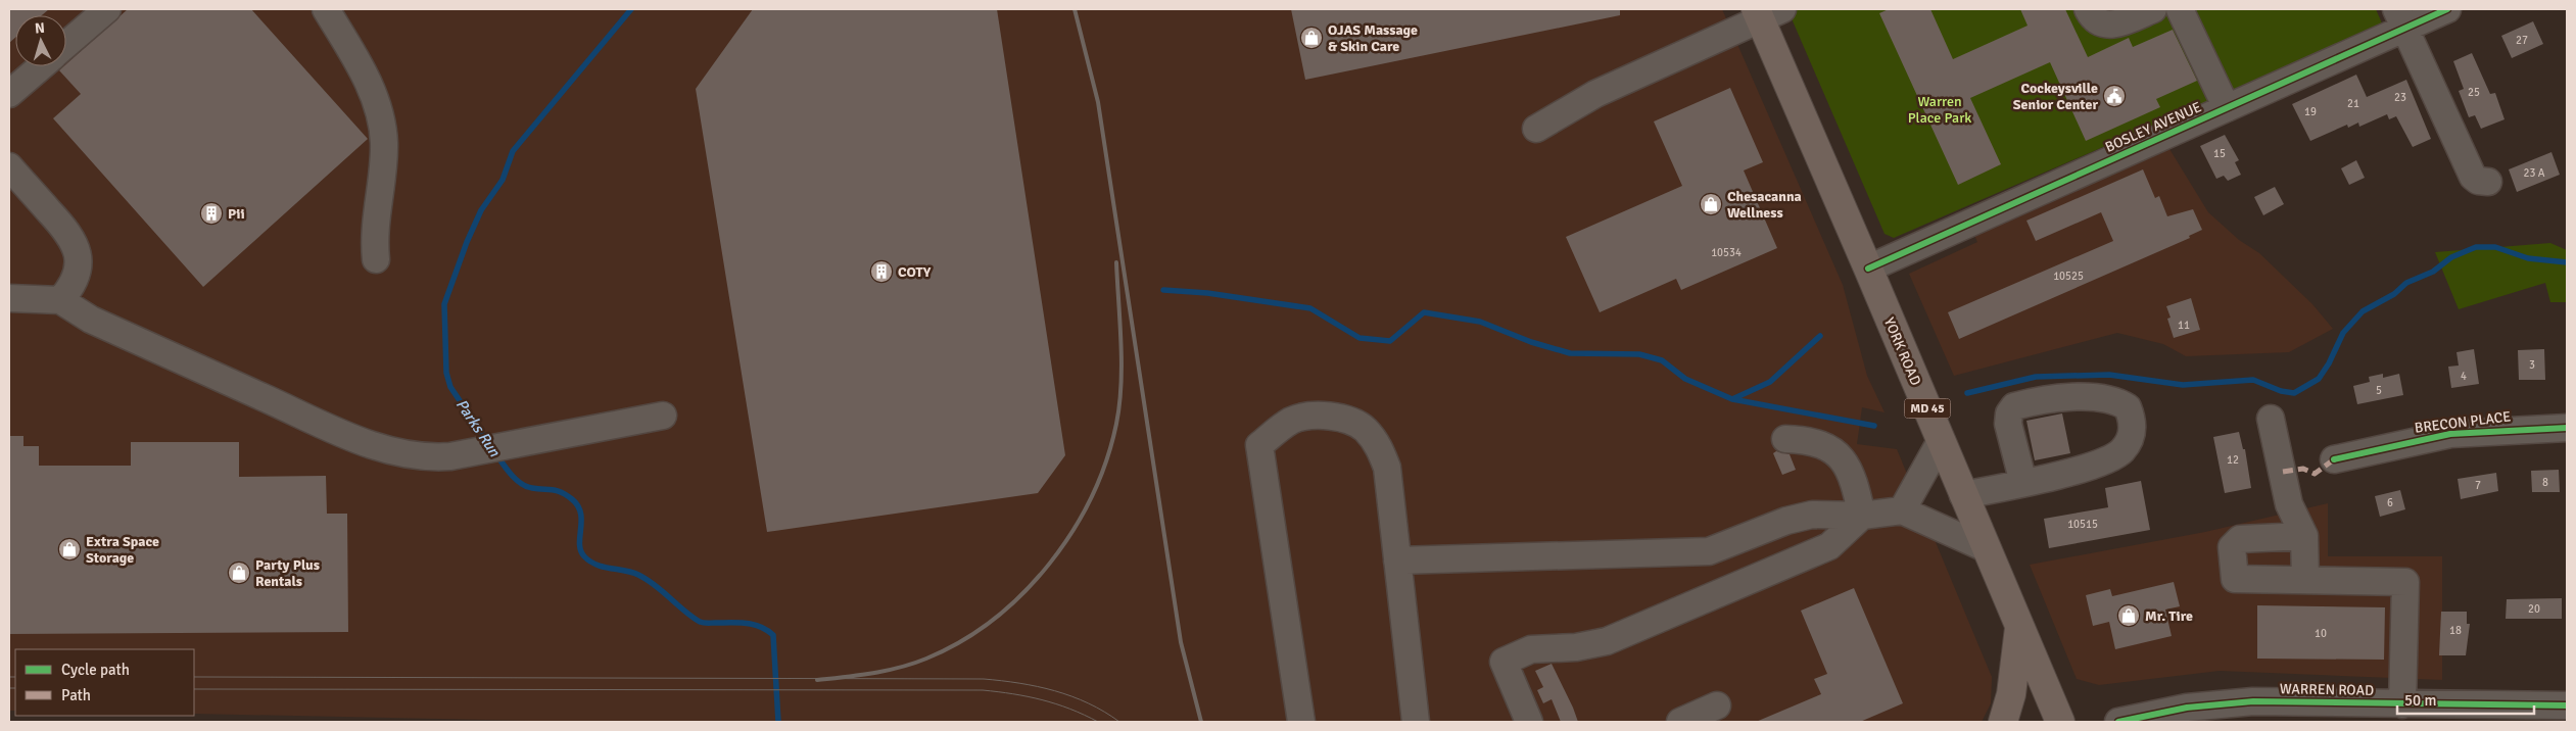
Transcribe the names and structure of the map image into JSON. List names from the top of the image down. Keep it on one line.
{"streets":{"main road":["YORK ROAD","MD 45"],"street":["BOSLEY AVENUE","BRECON PLACE","WARREN ROAD"]},"crossings":[["BOSLEY AVENUE","YORK ROAD"]],"water":["Parks Run"],"parks":["Warren Place Park"],"places":{"shop":["OJAS Massage & Skin Care","Chesacanna Wellness","Extra Space Storage","Party Plus Rentals","Mr. Tire"],"public building":["Cockeysville Senior Center"],"building":["Pii","COTY"]},"house_numbers":["27","25","23","21","19","15","23 A","10534","10525","11","3","4","5","12","8","7","6","10515","20","18","10"],"legend":["Cycle path","Path"],"scale_bar":"50 m","north":"top"}
